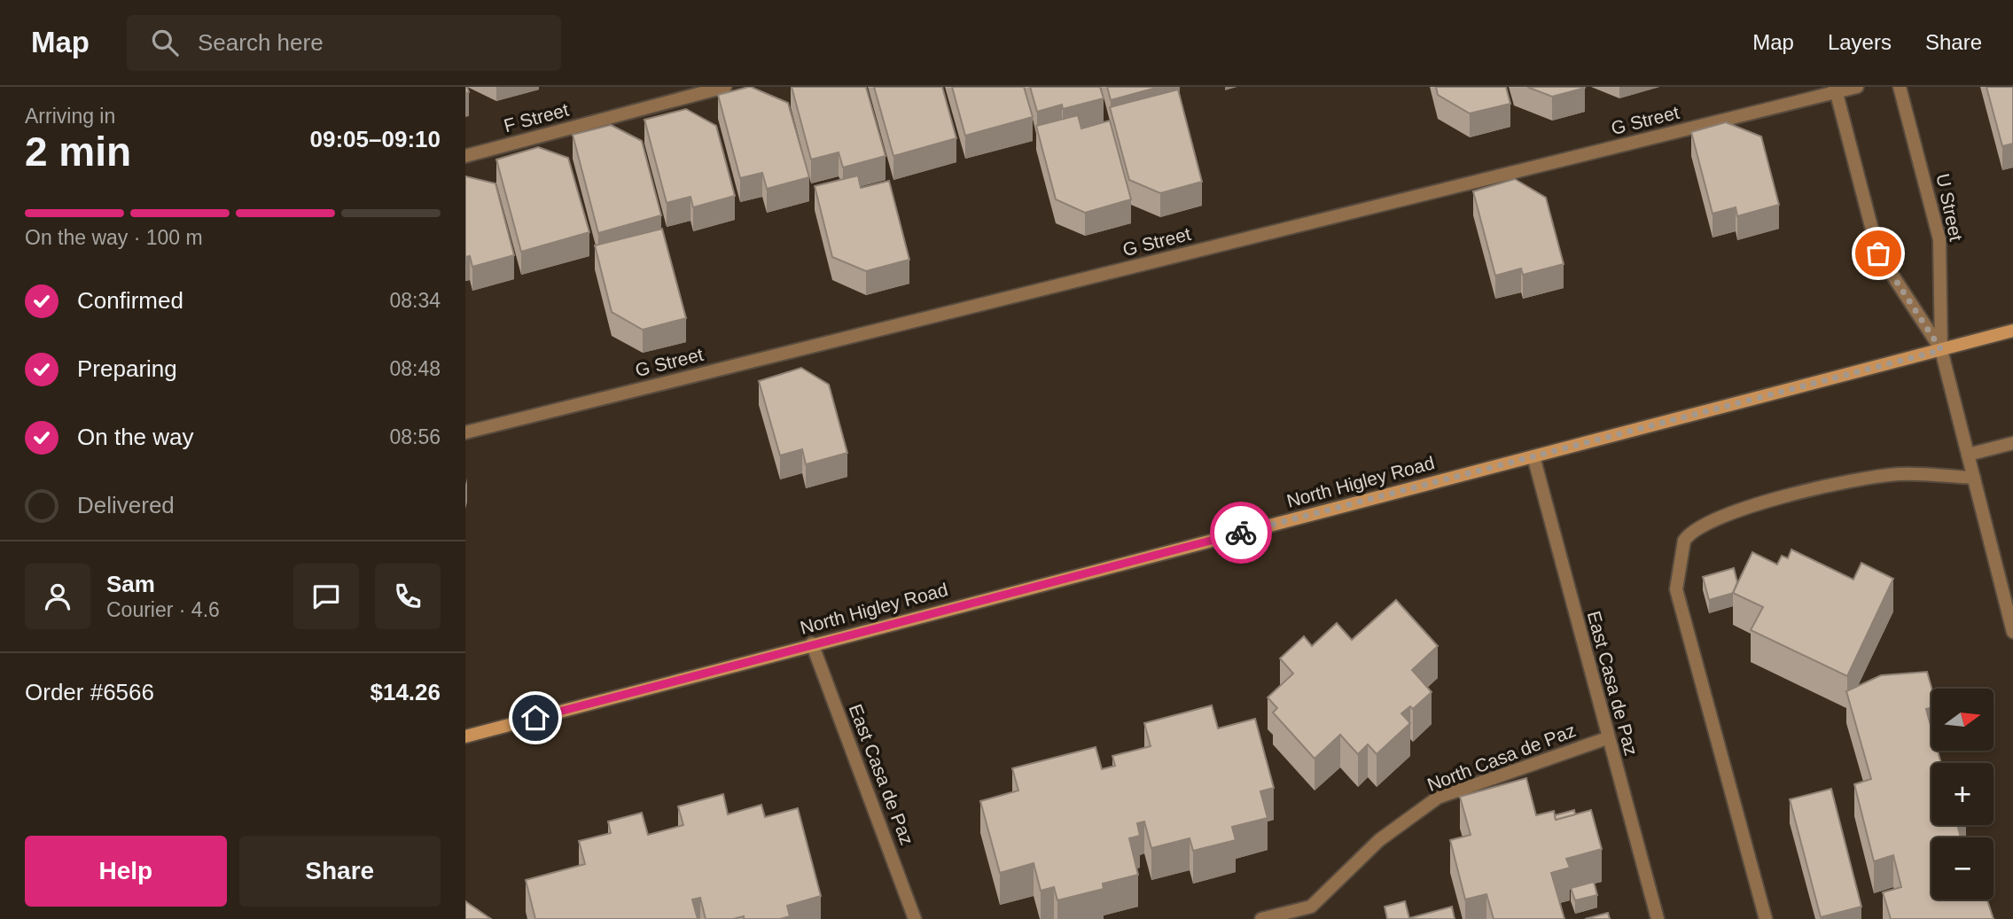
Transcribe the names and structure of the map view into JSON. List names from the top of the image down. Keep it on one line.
{"streets":{"main road":["North Higley Road"],"street":["F Street","G Street","U Street","East Casa de Paz","North Casa de Paz"]},"crossings":[["U Street","North Higley Road"],["North Higley Road","East Casa de Paz"],["East Casa de Paz","North Casa de Paz"]],"north":"right","page":{"header":"Map","search":"Search here","nav":["Map","Layers","Share"],"heading":["2 min","Arriving in","09:05–09:10"],"panel":["Sam","Courier · 4.6","Order #6566","$14.26"],"bar":"On the way · 100 m","list":[["Confirmed","08:34"],["Preparing","08:48"],["On the way","08:56"],"Delivered"],"map_buttons":["+","−"],"buttons":["Help","Share"]}}
